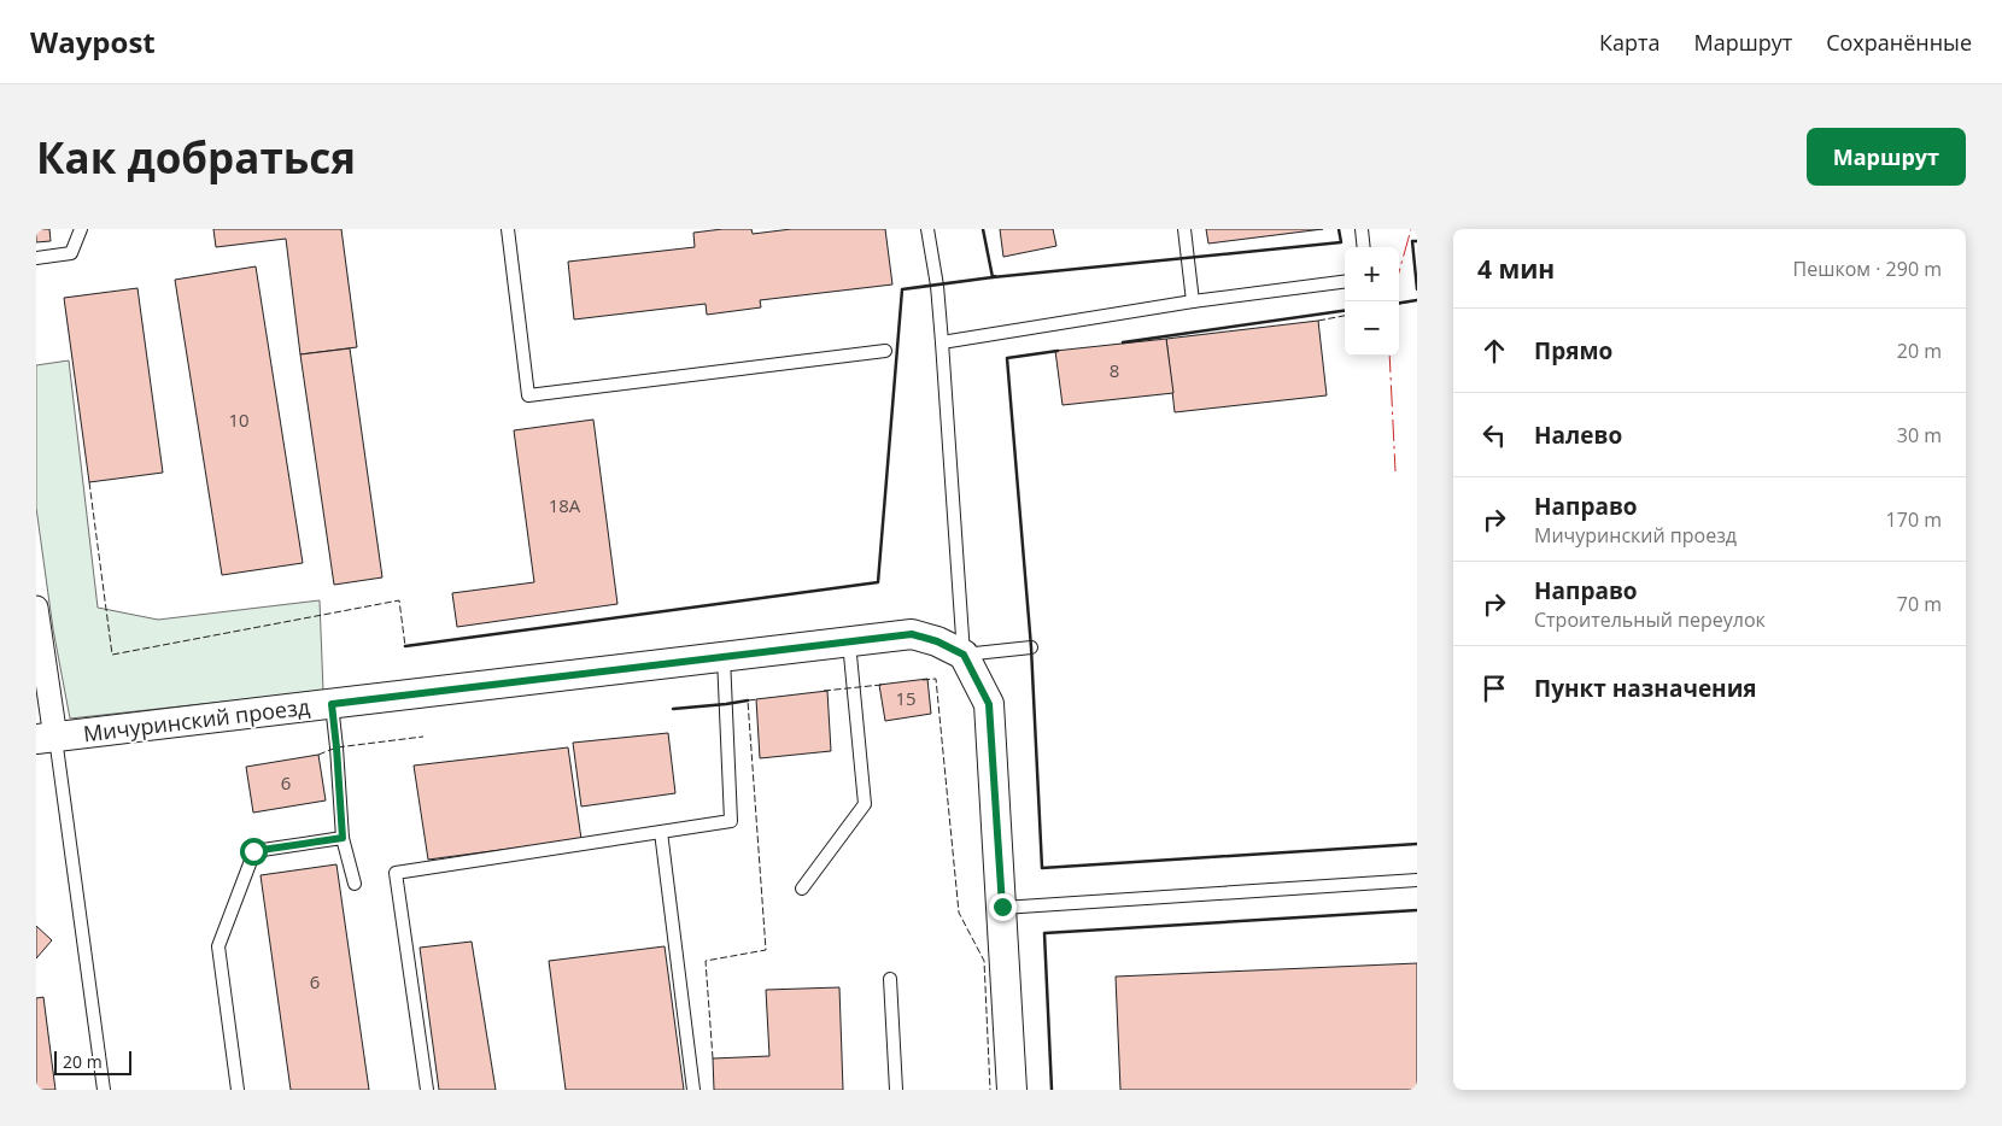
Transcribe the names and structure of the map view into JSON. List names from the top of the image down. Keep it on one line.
{"streets":{"street":["Мичуринский проезд"]},"house_numbers":["8","10","18А","15","6","6"],"scale_bar":"20 m","page":{"header":"Waypost","nav":["Карта","Маршрут","Сохранённые"],"buttons":"Маршрут","title":"Как добраться","heading":["4 мин","Пешком · 290 m"],"map_buttons":["+","−"],"list":[["Прямо","20 m"],["Налево","30 m"],["Направо","Мичуринский проезд","170 m"],["Направо","Строительный переулок","70 m"],"Пункт назначения"],"scale":"20 m"}}
